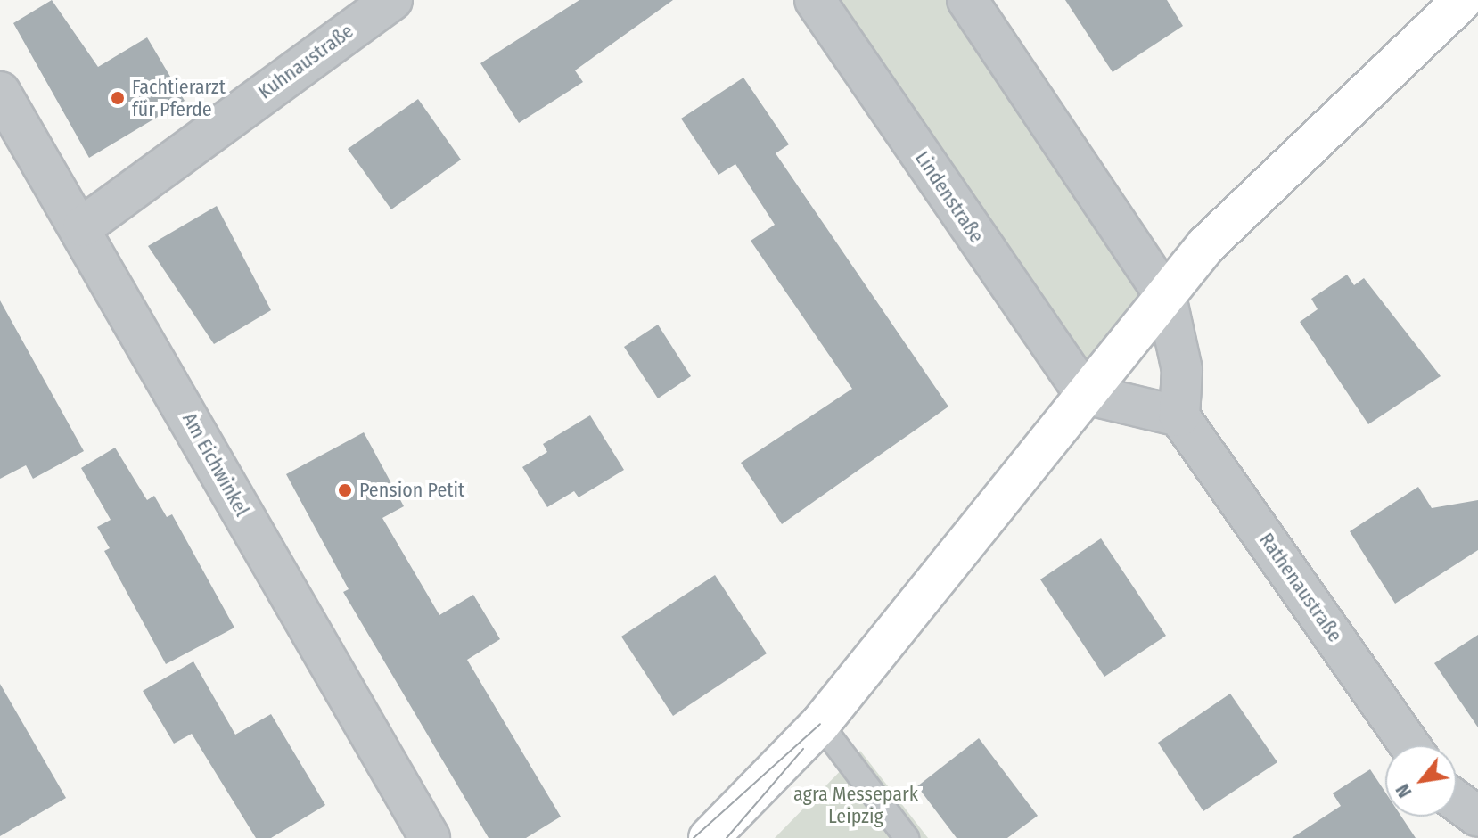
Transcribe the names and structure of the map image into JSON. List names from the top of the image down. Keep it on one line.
{"streets":{"street":["Kuhnaustraße","Lindenstraße","Am Eichwinkel","Rathenaustraße"]},"crossings":[["Kuhnaustraße","Am Eichwinkel"]],"parks":["agra Messepark Leipzig"],"places":["Fachtierarzt für Pferde","Pension Petit"],"north":"bottom left"}
